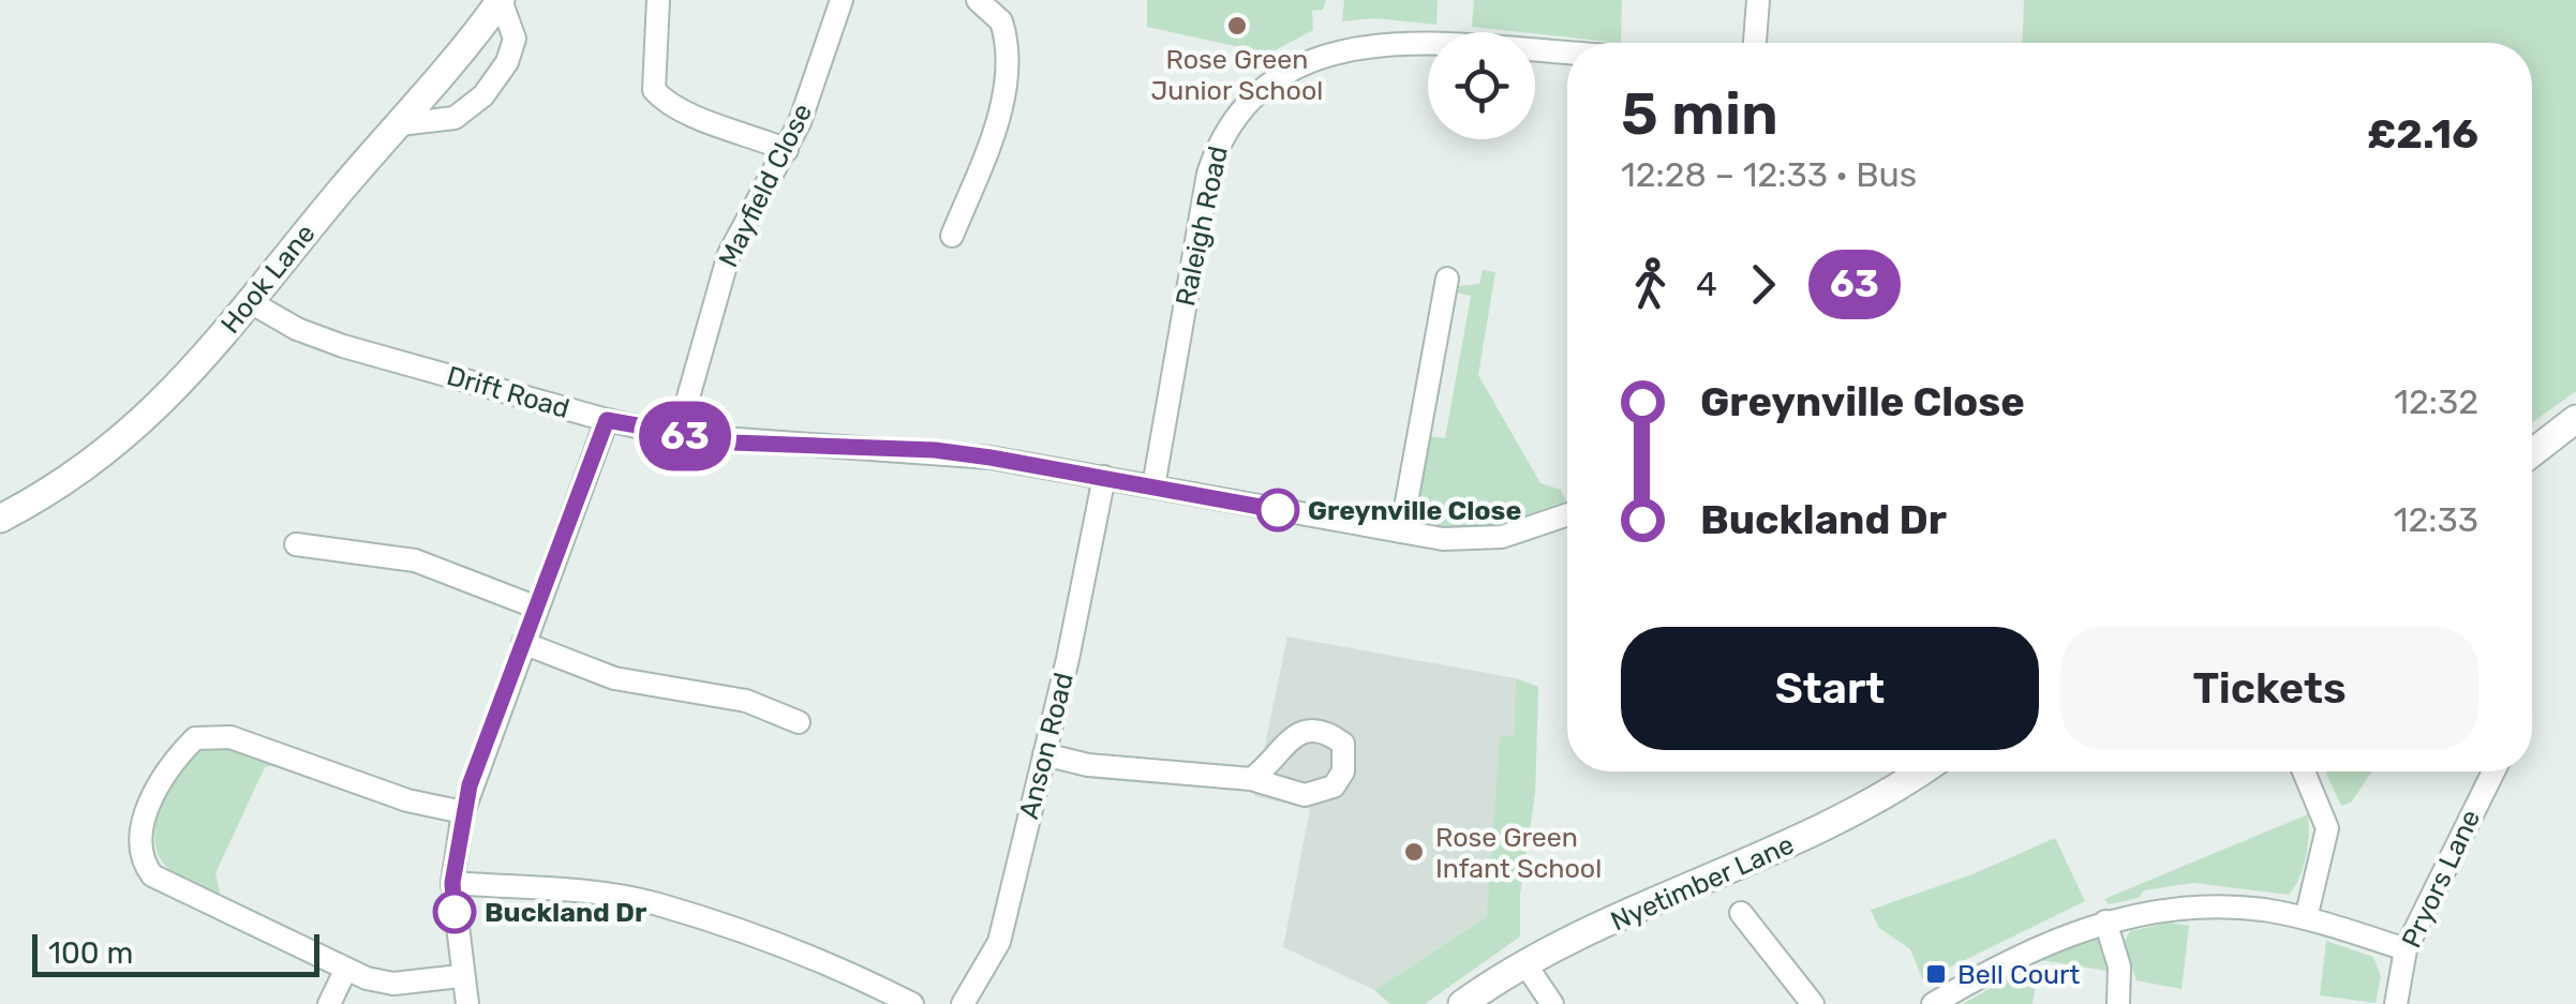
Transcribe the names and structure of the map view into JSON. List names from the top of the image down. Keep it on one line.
{"streets":{"street":["Mayfield Close","Raleigh Road","Hook Lane","Drift Road","Anson Road","Pryors Lane","Nyetimber Lane"]},"crossings":[["Mayfield Close","Drift Road"],["Raleigh Road","Drift Road"],["Hook Lane","Drift Road"],["Drift Road","Anson Road"]],"places":{"other":["Rose Green Junior School","Greynville Close","Rose Green Infant School","Buckland Dr"],"transit":["Bell Court"]},"lines":["bus line 63"],"scale_bar":"100 m","page":{"on_map":"63","heading":["5 min","12:28 – 12:33 · Bus","£2.16"],"legs":["4","63"],"list":[{"name":"Greynville Close","value":"12:32"},{"name":"Buckland Dr","value":"12:33"}],"buttons":["Start","Tickets"],"scale":"100 m"}}
